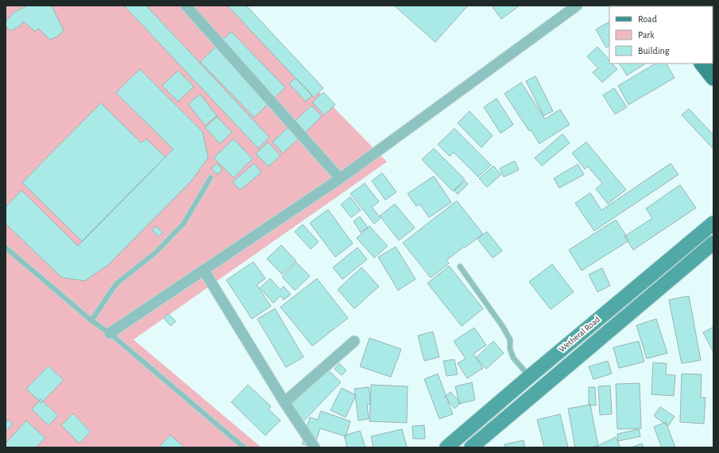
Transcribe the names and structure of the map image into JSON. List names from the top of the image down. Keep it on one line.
{"streets":{"main road":["Wetheral Road"]},"legend":["Road","Park","Building"]}
